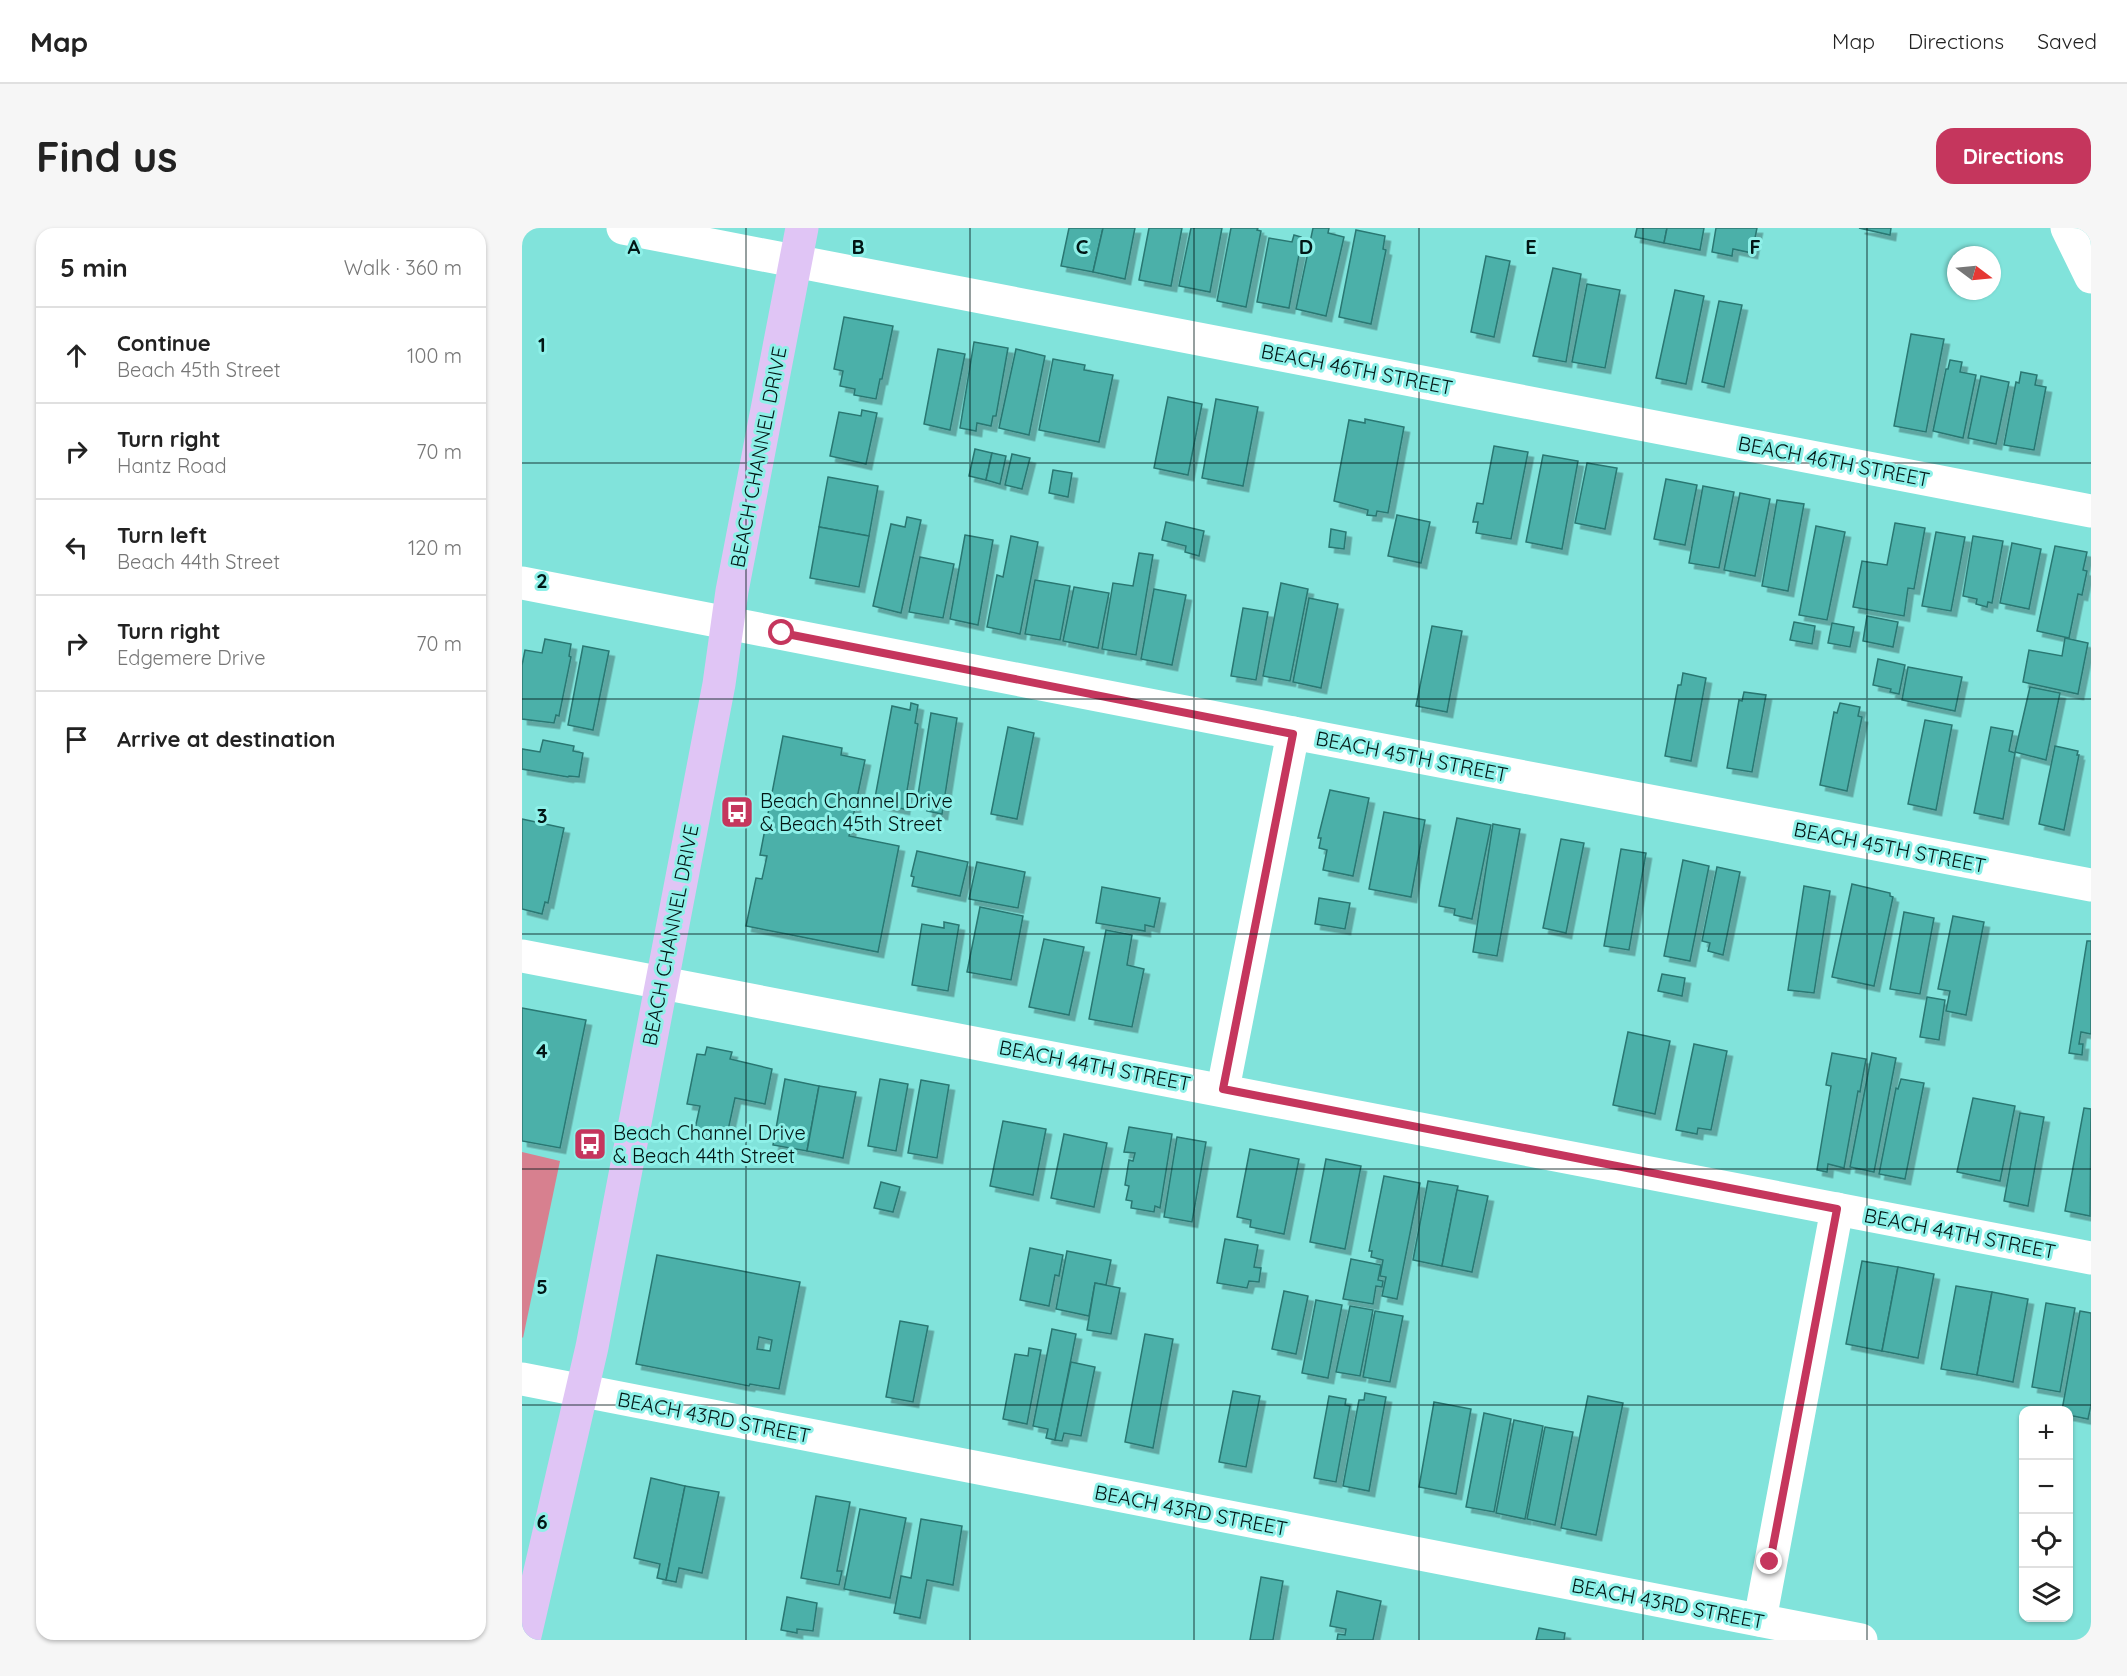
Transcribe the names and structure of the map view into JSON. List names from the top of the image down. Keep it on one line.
{"streets":{"main road":["BEACH CHANNEL DRIVE"],"street":["BEACH 46TH STREET","BEACH 45TH STREET","BEACH 44TH STREET","BEACH 43RD STREET"]},"crossings":[["BEACH 46TH STREET","BEACH CHANNEL DRIVE"],["BEACH CHANNEL DRIVE","BEACH 45TH STREET"],["BEACH CHANNEL DRIVE","BEACH 44TH STREET"],["BEACH CHANNEL DRIVE","BEACH 43RD STREET"]],"places":{"bus stop":["Beach Channel Drive & Beach 45th Street","Beach Channel Drive & Beach 44th Street"]},"north":"right","page":{"header":"Map","nav":["Map","Directions","Saved"],"buttons":"Directions","title":"Find us","heading":["5 min","Walk · 360 m"],"list":[["Continue","Beach 45th Street","100 m"],["Turn right","Hantz Road","70 m"],["Turn left","Beach 44th Street","120 m"],["Turn right","Edgemere Drive","70 m"],"Arrive at destination"],"map_buttons":["+","−"]},"grid":{"columns":["A","B","C","D","E","F"],"rows":["1","2","3","4","5","6"]}}
